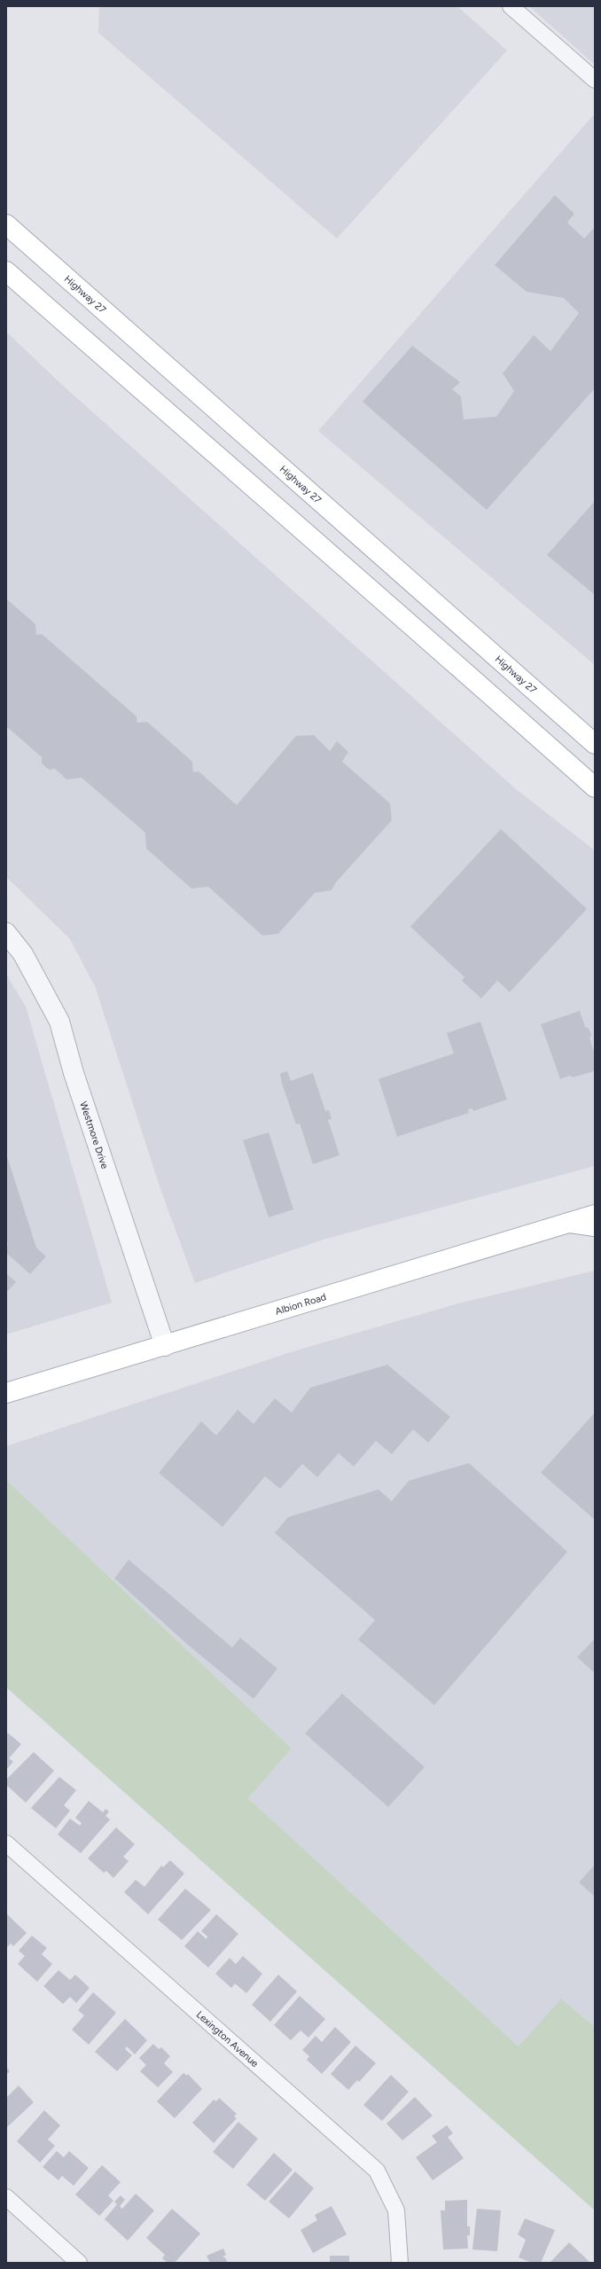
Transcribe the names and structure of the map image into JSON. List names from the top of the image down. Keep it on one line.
{"streets":{"main road":["Highway 27","Albion Road"],"street":["Westmore Drive","Lexington Avenue"]},"crossings":[["Westmore Drive","Albion Road"]]}
